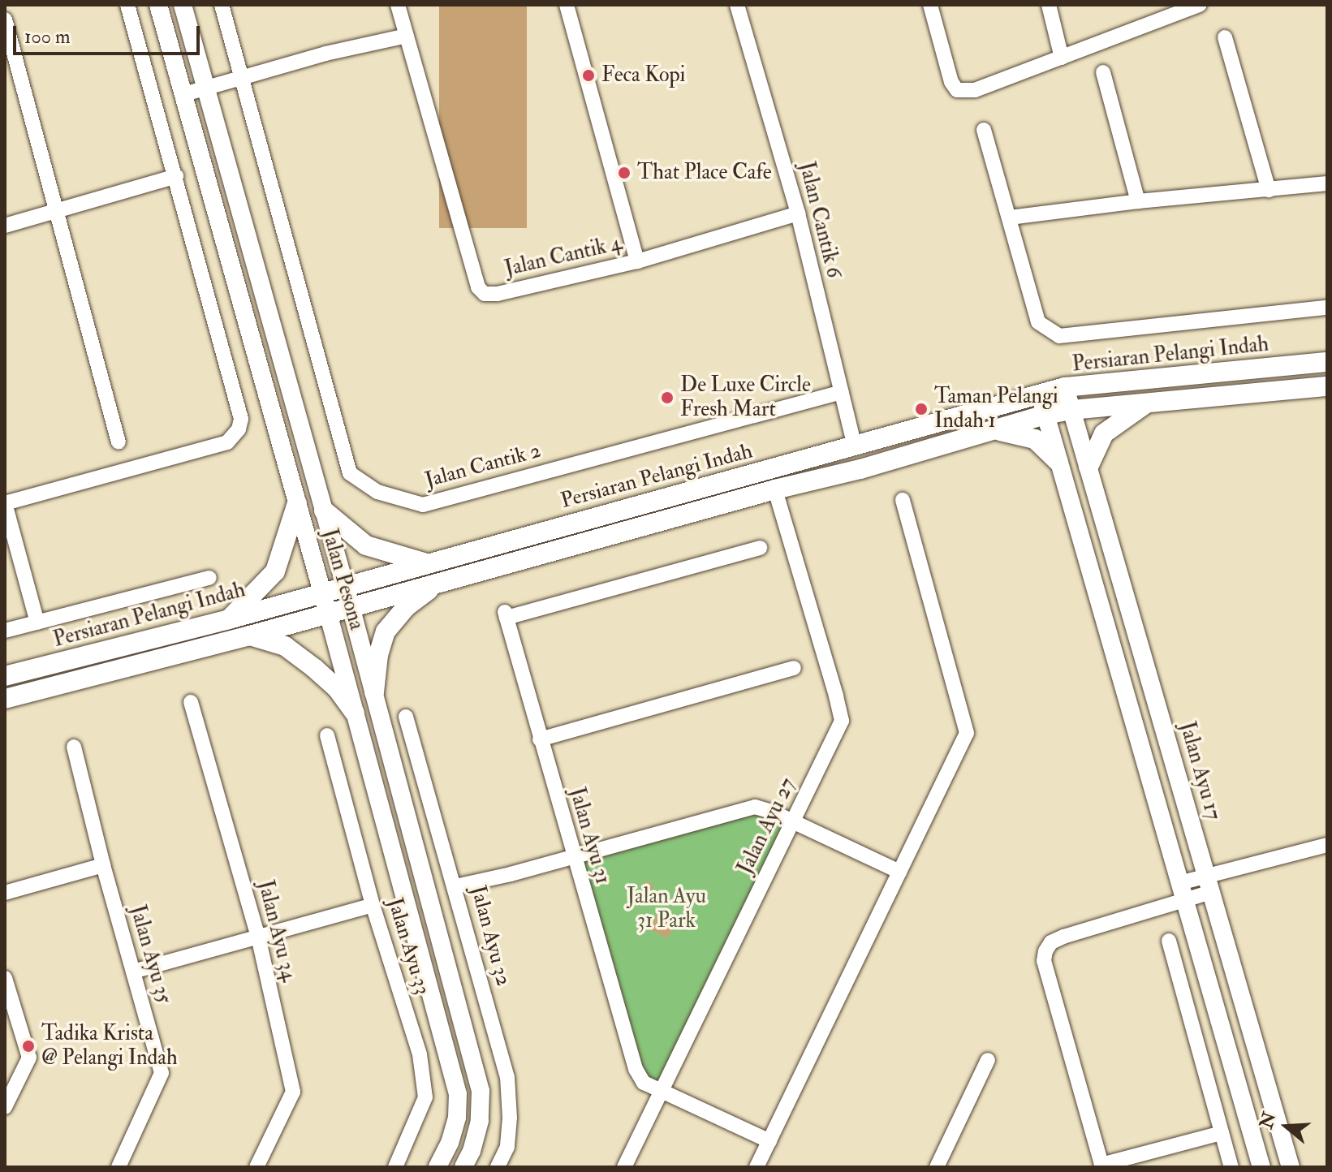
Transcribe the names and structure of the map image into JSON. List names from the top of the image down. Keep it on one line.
{"streets":{"main road":["Persiaran Pelangi Indah"],"street":["Jalan Cantik 6","Jalan Cantik 4","Jalan Cantik 2","Jalan Pesona","Jalan Ayu 17","Jalan Ayu 27","Jalan Ayu 31","Jalan Ayu 34","Jalan Ayu 32","Jalan Ayu 33","Jalan Ayu 35"]},"crossings":[["Jalan Cantik 6","Jalan Cantik 4"],["Jalan Cantik 6","Persiaran Pelangi Indah"],["Jalan Cantik 6","Jalan Cantik 2"],["Persiaran Pelangi Indah","Jalan Pesona"],["Persiaran Pelangi Indah","Jalan Ayu 17"],["Persiaran Pelangi Indah","Jalan Ayu 27"],["Jalan Ayu 27","Jalan Ayu 31"]],"parks":["Jalan Ayu 31 Park"],"places":["Feca Kopi","That Place Cafe","De Luxe Circle Fresh Mart","Taman Pelangi Indah 1","Tadika Krista @ Pelangi Indah"],"scale_bar":"100 m","north":"left"}
